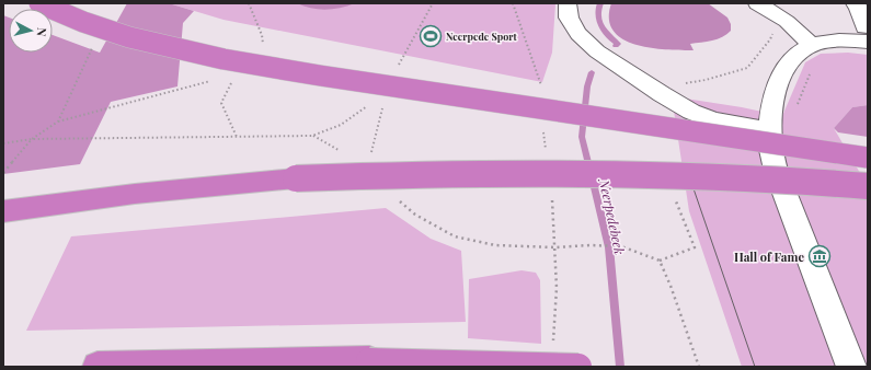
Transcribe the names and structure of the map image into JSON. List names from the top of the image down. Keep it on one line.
{"water":["Neerpedebeek"],"places":{"sports":["Neerpede Sport"],"museum":["Hall of Fame"]},"north":"right"}
